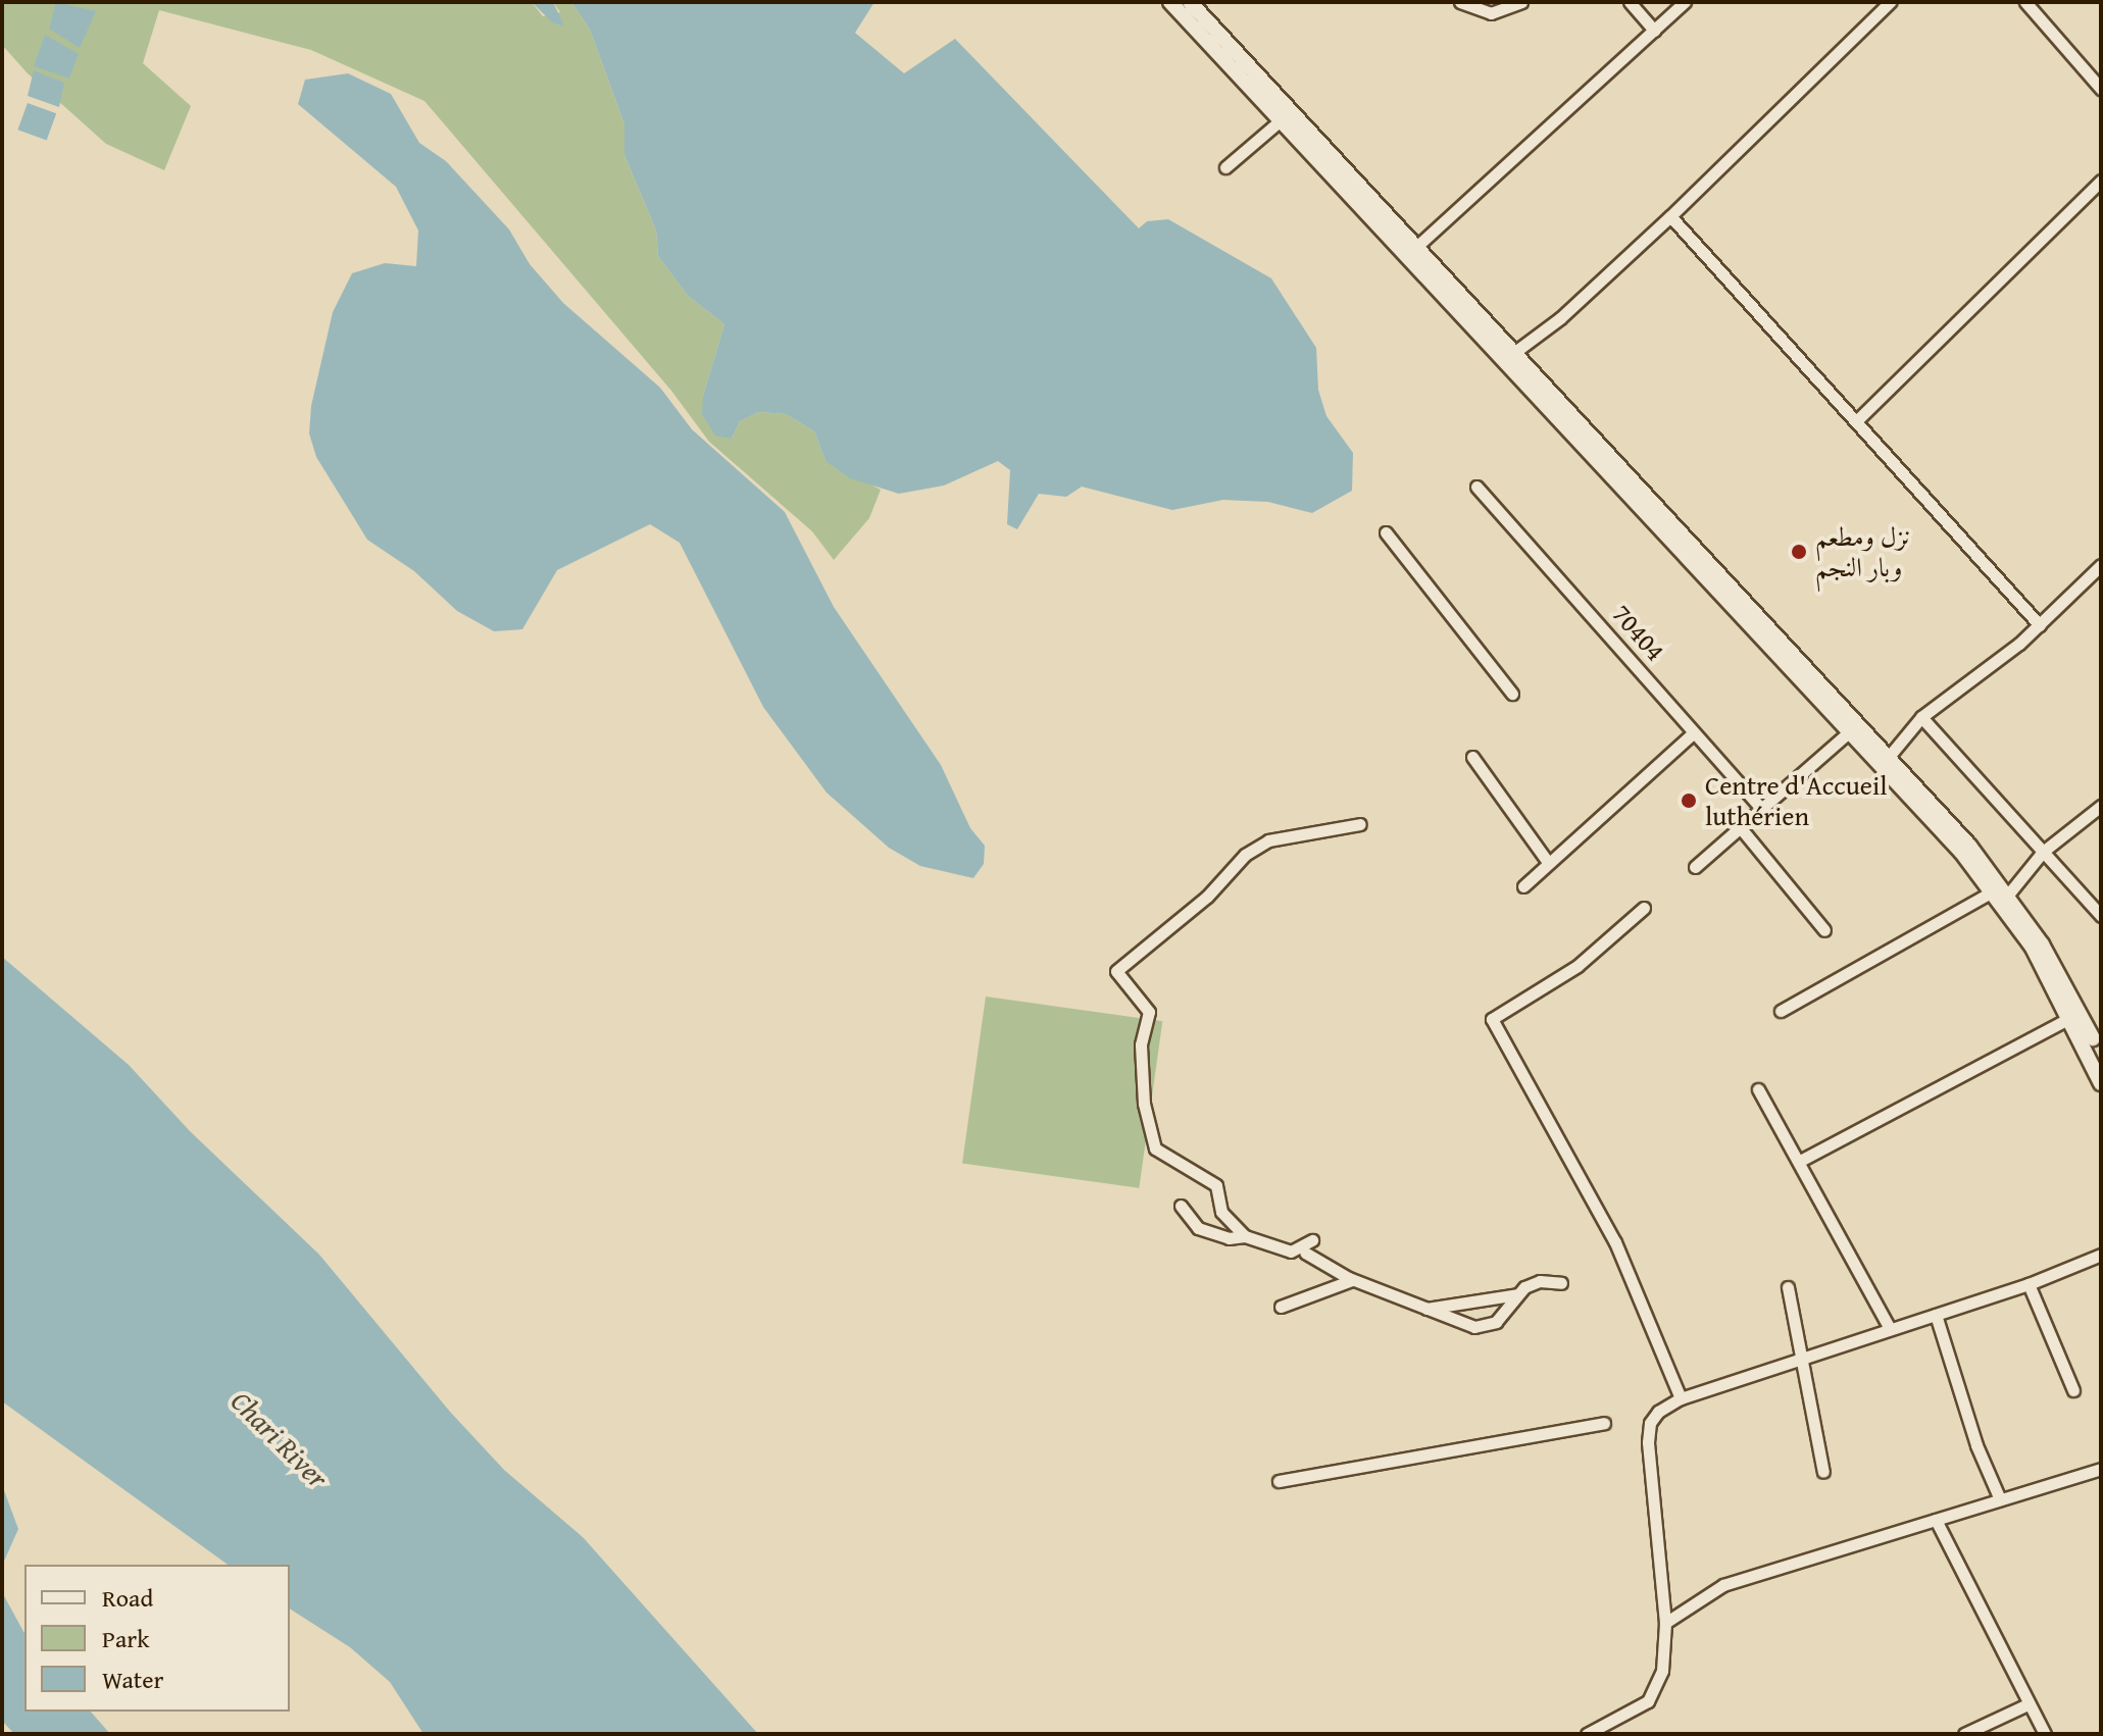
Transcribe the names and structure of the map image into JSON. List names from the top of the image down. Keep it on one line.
{"streets":{"street":["70404"]},"water":["Chari River"],"places":["نزل ومطعم وبار النجم","Centre d'Accueil luthérien"],"legend":["Road","Park","Water"]}
